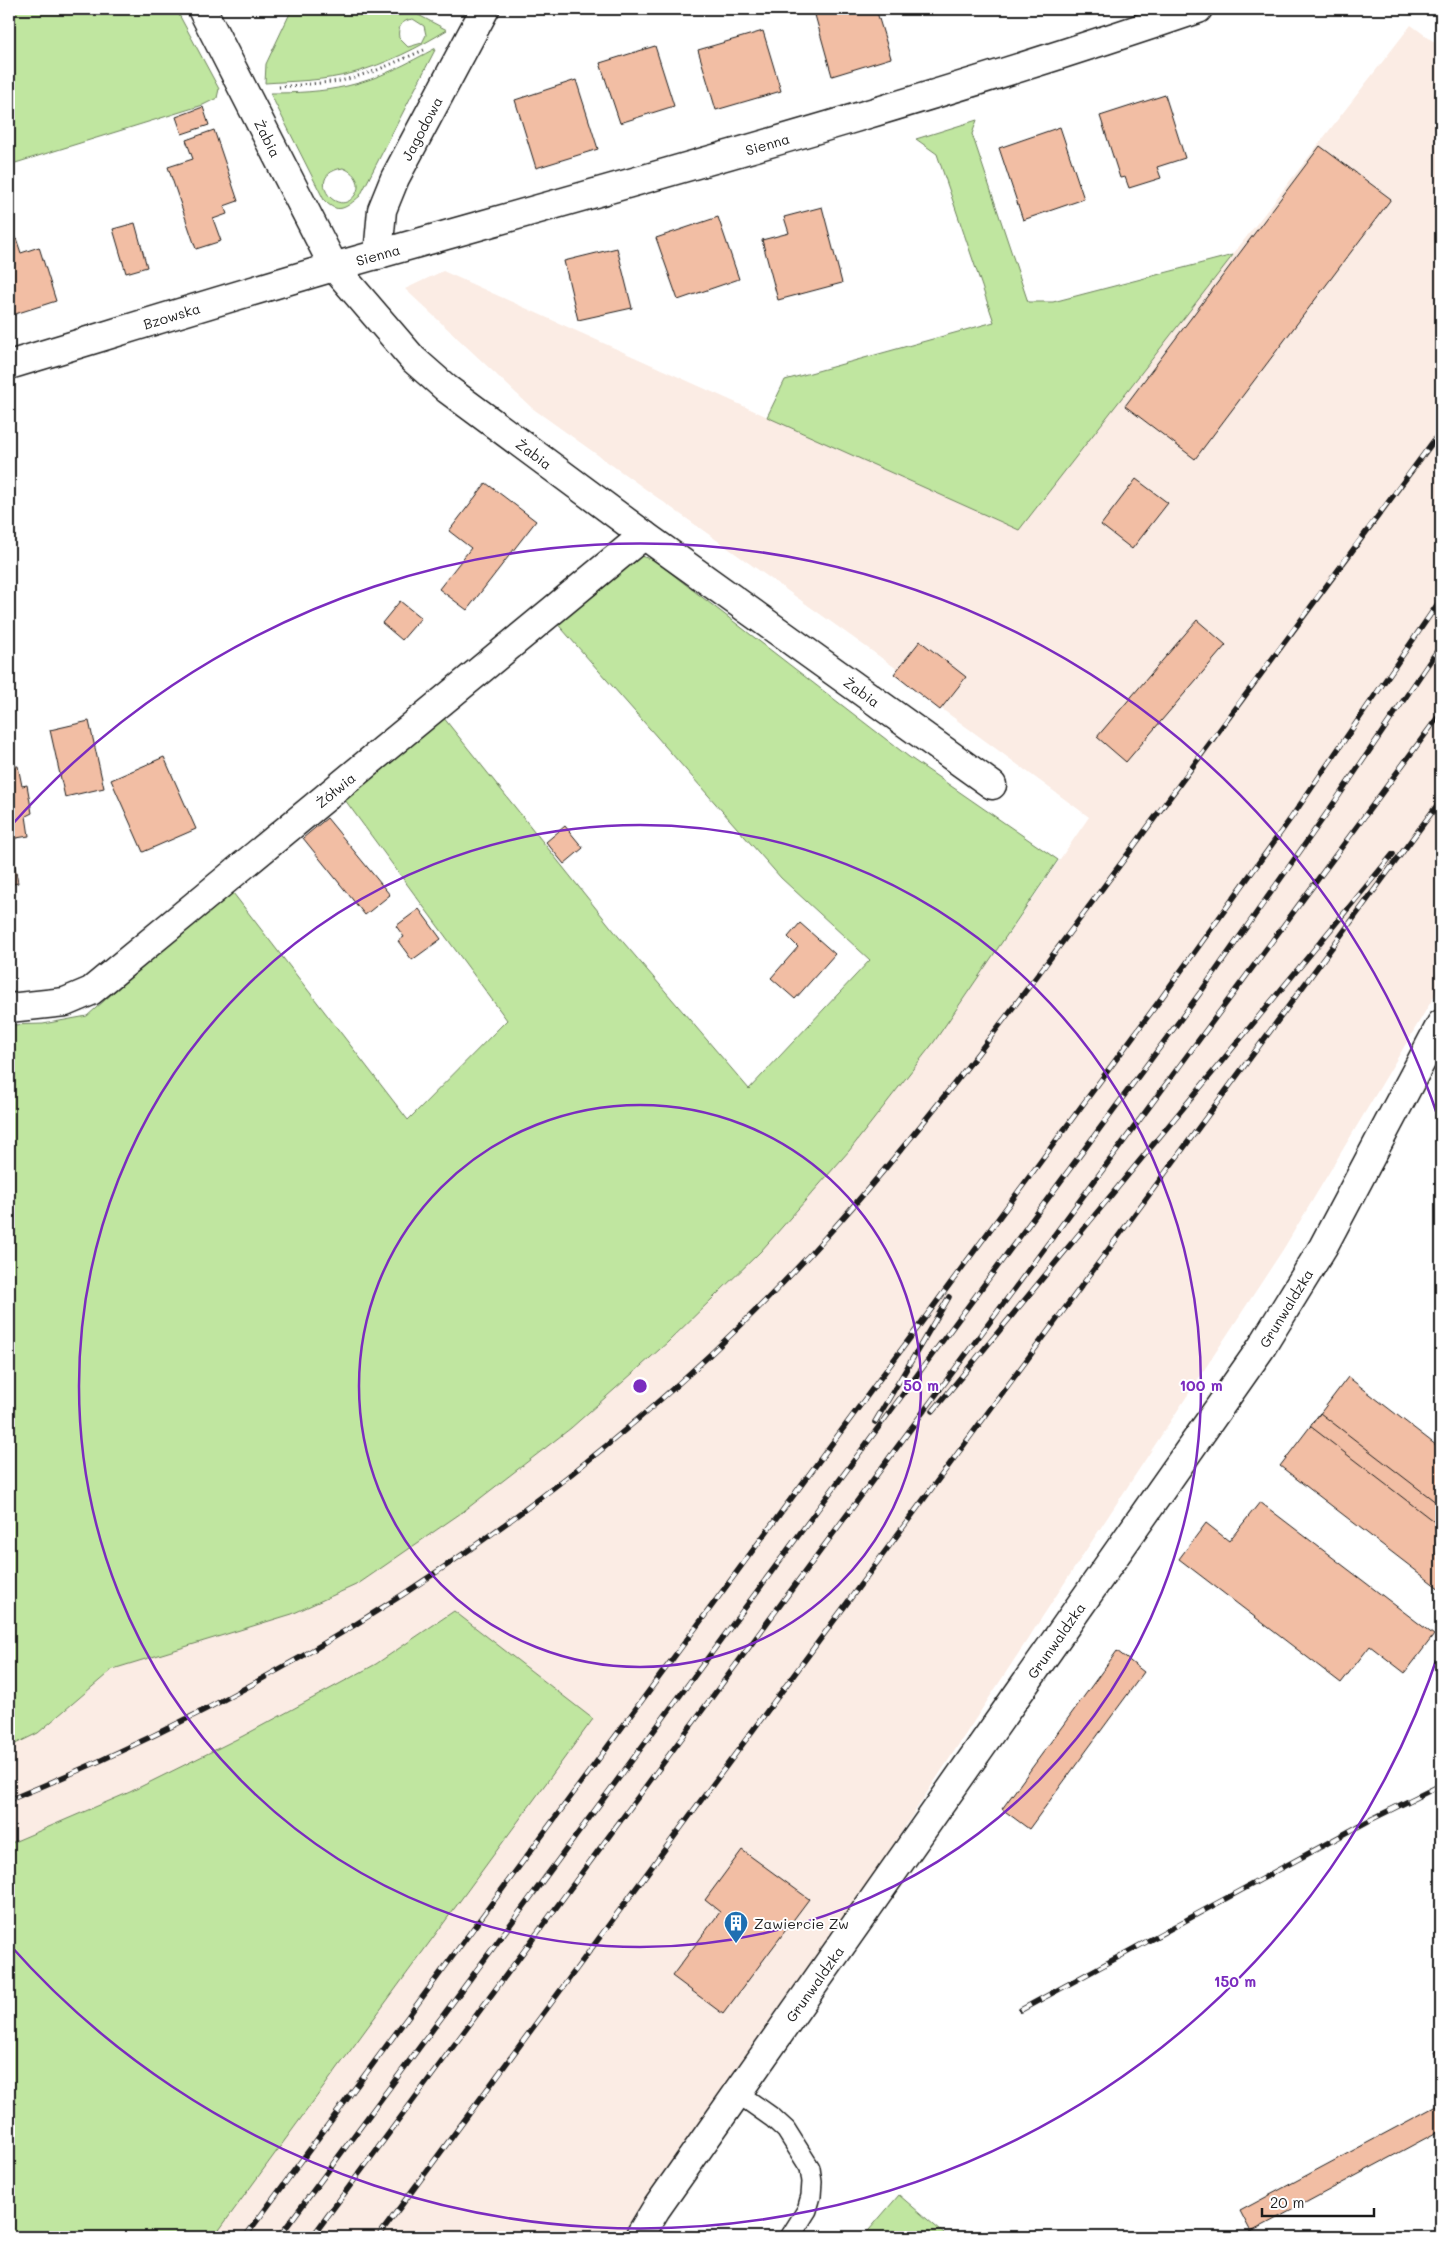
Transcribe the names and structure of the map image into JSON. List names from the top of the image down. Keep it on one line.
{"streets":{"street":["Jagodowa","Żabia","Sienna","Bzowska","Żółwia","Grunwaldzka"]},"crossings":[["Jagodowa","Sienna"],["Żabia","Sienna"],["Żabia","Bzowska"],["Żabia","Żółwia"],["Sienna","Bzowska"]],"places":{"building":["Zawiercie Zw"]},"scale_bar":"20 m","rings":["50 m","100 m","150 m"]}
